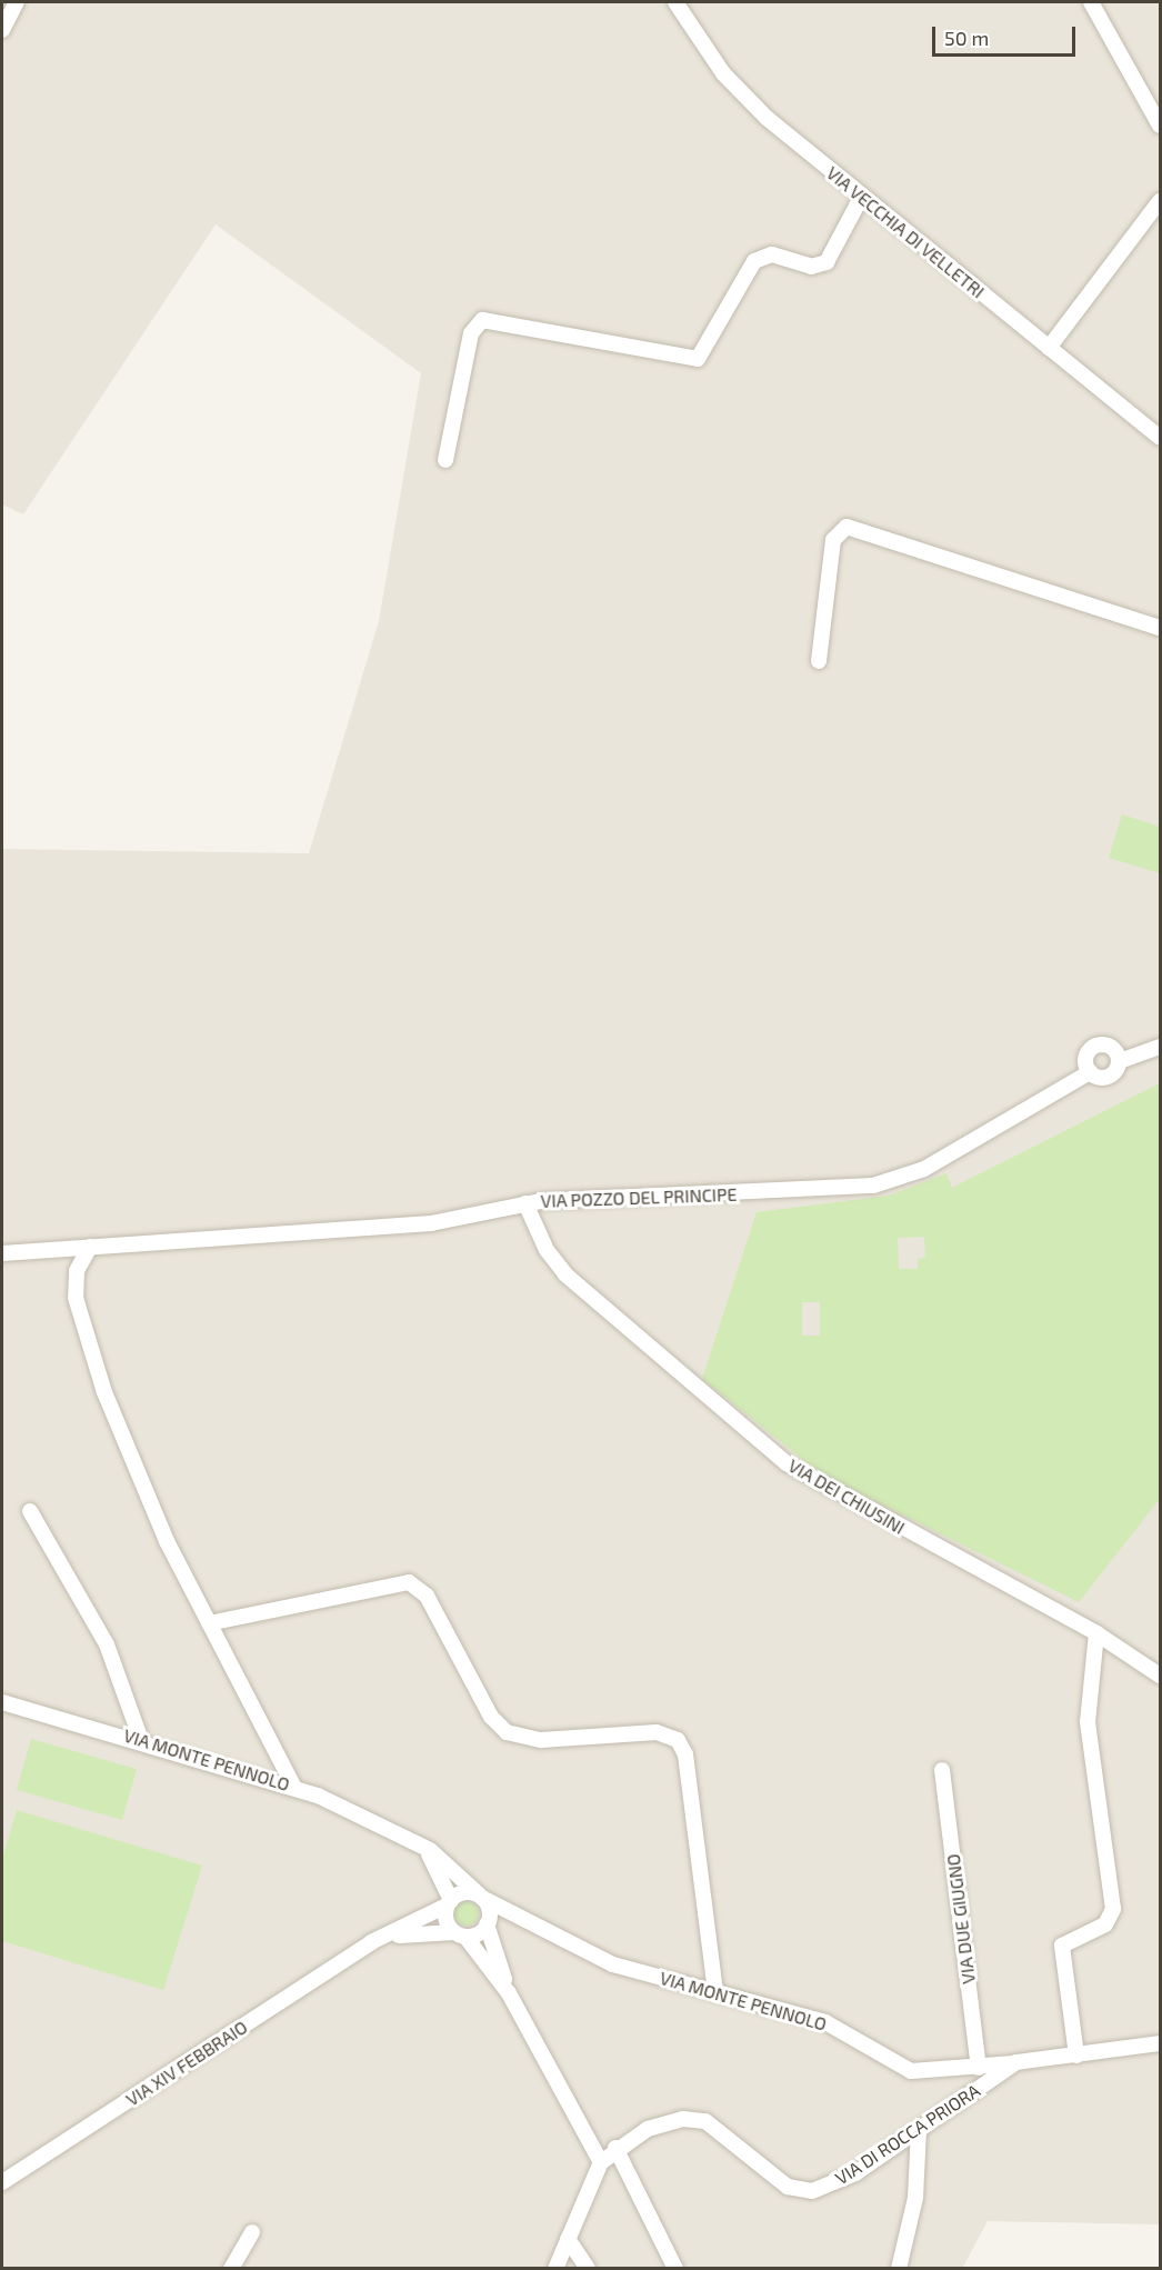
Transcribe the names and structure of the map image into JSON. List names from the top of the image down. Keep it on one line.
{"streets":{"street":["VIA VECCHIA DI VELLETRI","VIA POZZO DEL PRINCIPE","VIA DEI CHIUSINI","VIA MONTE PENNOLO","VIA DUE GIUGNO","VIA XIV FEBBRAIO","VIA DI ROCCA PRIORA"]},"crossings":[["VIA POZZO DEL PRINCIPE","VIA DEI CHIUSINI"],["VIA MONTE PENNOLO","VIA DUE GIUGNO"],["VIA MONTE PENNOLO","VIA XIV FEBBRAIO"],["VIA MONTE PENNOLO","VIA DI ROCCA PRIORA"]],"scale_bar":"50 m"}
